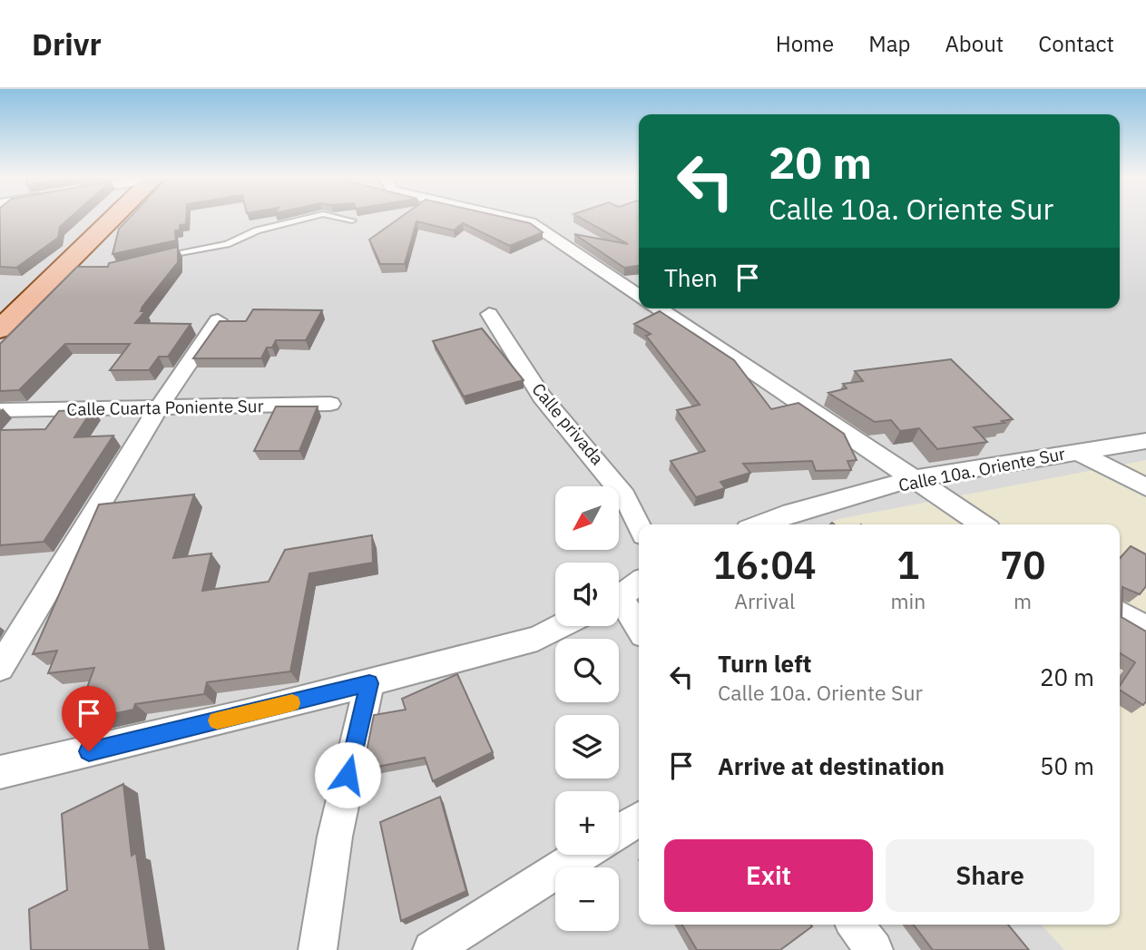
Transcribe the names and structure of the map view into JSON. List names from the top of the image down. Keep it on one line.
{"streets":{"street":["Calle Cuarta Poniente Sur","Calle privada","Calle 10a. Oriente Sur"]},"north":"bottom left","page":{"header":"Drivr","nav":["Home","Map","About","Contact"],"turn":["20 m","Calle 10a. Oriente Sur"],"then":"Then","map_buttons":["+","−"],"eta":["16:04","Arrival","1","min","70","m"],"list":[{"name":"Turn left","note":"Calle 10a. Oriente Sur","value":"20 m"},{"name":"Arrive at destination","value":"50 m"}],"buttons":["Exit","Share"]}}
